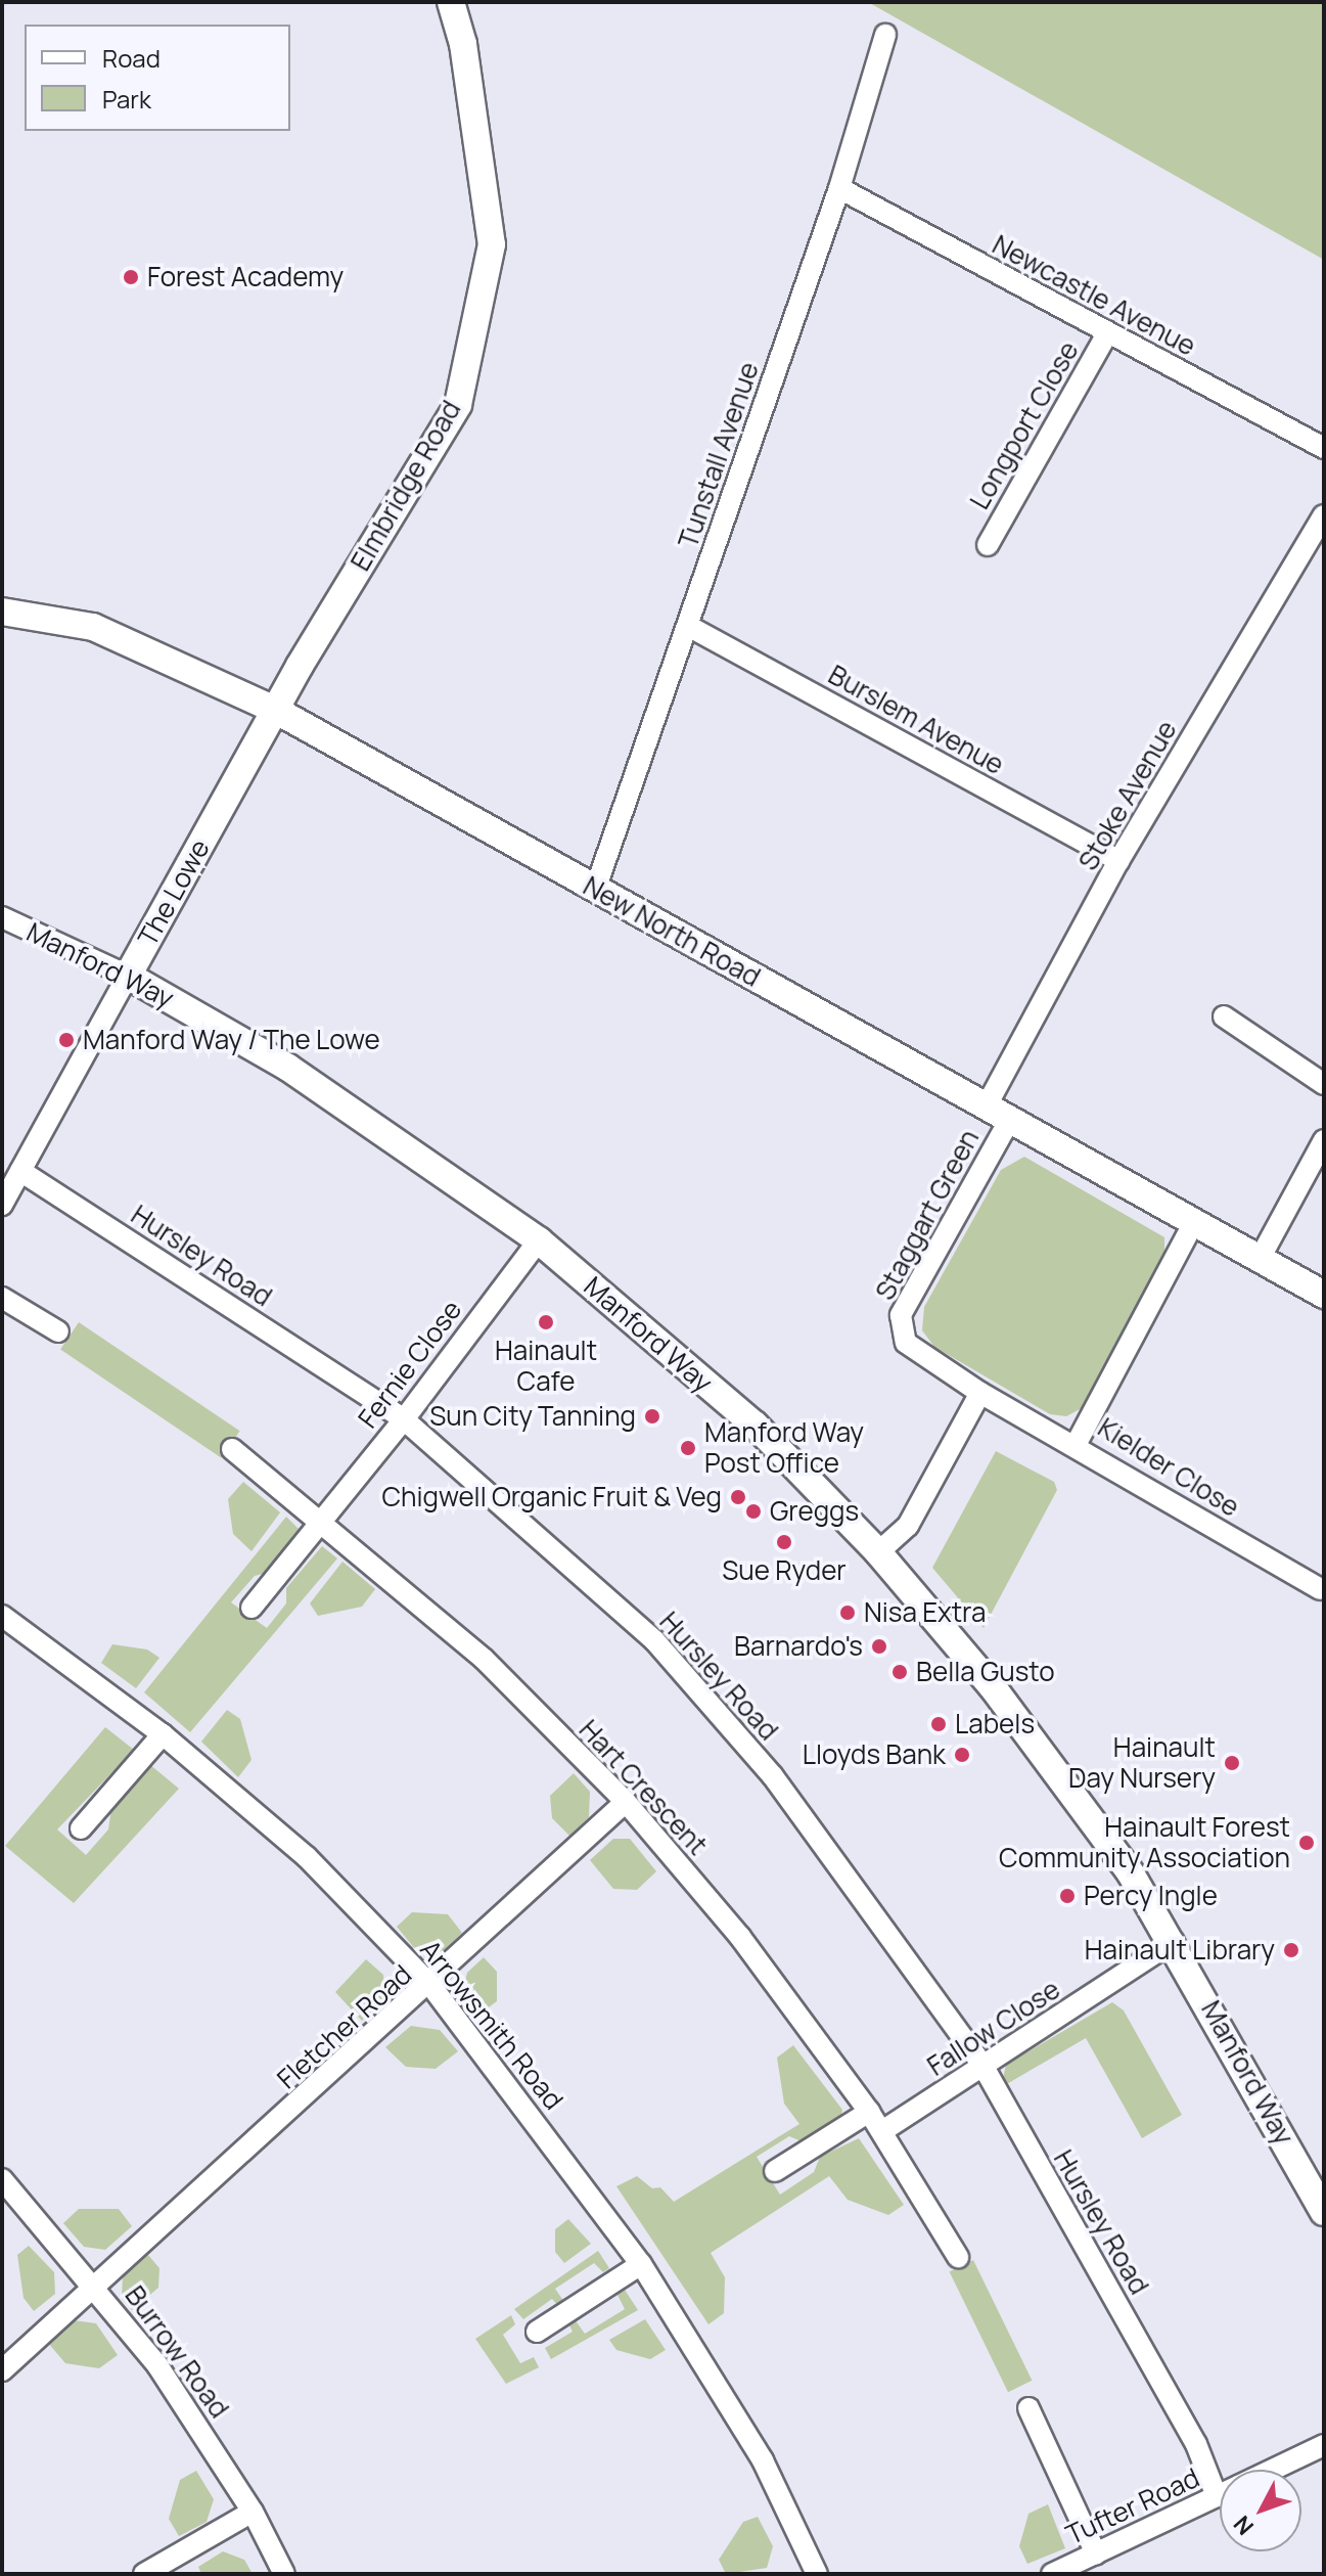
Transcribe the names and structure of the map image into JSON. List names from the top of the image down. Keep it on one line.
{"streets":{"street":["Newcastle Avenue","Longport Close","Tunstall Avenue","Elmbridge Road","Burslem Avenue","Stoke Avenue","The Lowe","New North Road","Manford Way","Staggart Green","Hursley Road","Fernie Close","Kielder Close","Hart Crescent","Arrowsmith Road","Fletcher Road","Fallow Close","Burrow Road","Tufter Road"]},"crossings":[["Newcastle Avenue","Longport Close"],["Newcastle Avenue","Tunstall Avenue"],["Tunstall Avenue","Burslem Avenue"],["Tunstall Avenue","New North Road"],["Elmbridge Road","The Lowe"],["Elmbridge Road","New North Road"],["Burslem Avenue","Stoke Avenue"],["Stoke Avenue","New North Road"],["Stoke Avenue","Staggart Green"],["The Lowe","New North Road"],["The Lowe","Manford Way"],["The Lowe","Hursley Road"],["New North Road","Staggart Green"],["New North Road","Kielder Close"],["Manford Way","Fernie Close"],["Manford Way","Fallow Close"],["Staggart Green","Kielder Close"],["Hursley Road","Fernie Close"],["Hursley Road","Fallow Close"],["Hursley Road","Tufter Road"],["Fernie Close","Hart Crescent"],["Hart Crescent","Fletcher Road"],["Hart Crescent","Fallow Close"],["Arrowsmith Road","Fletcher Road"],["Fletcher Road","Burrow Road"]],"places":["Forest Academy","Manford Way / The Lowe","Hainault Cafe","Sun City Tanning","Manford Way Post Office","Chigwell Organic Fruit & Veg","Greggs","Sue Ryder","Nisa Extra","Barnardo's","Bella Gusto","Labels","Lloyds Bank","Hainault Day Nursery","Hainault Forest Community Association","Percy Ingle","Hainault Library"],"legend":["Road","Park"],"north":"bottom left"}
